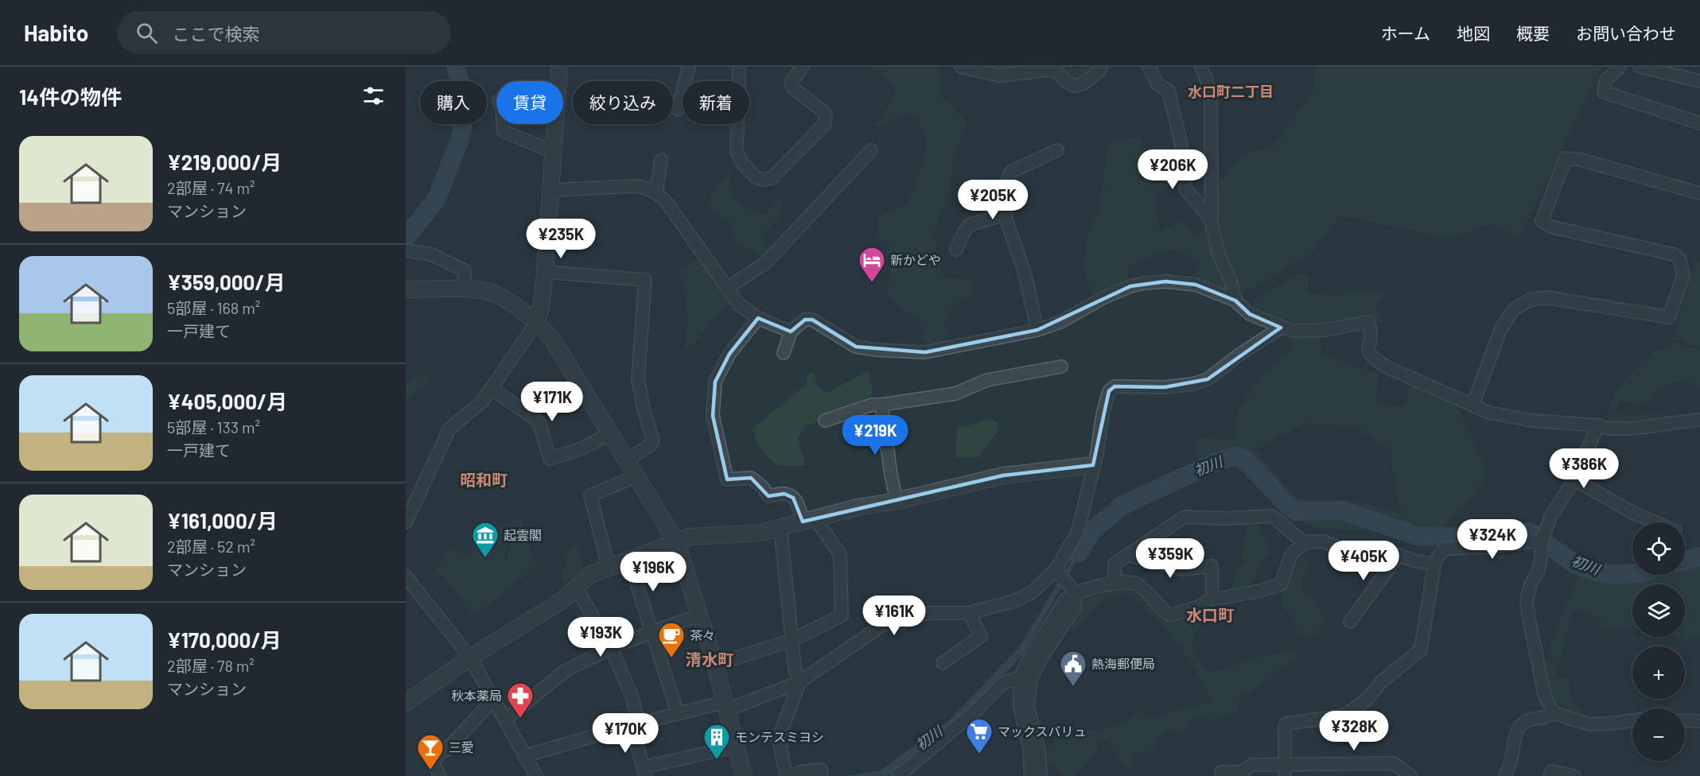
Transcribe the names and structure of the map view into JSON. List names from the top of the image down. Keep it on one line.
{"districts":["水口町二丁目","昭和町","水口町","清水町"],"water":["初川"],"places":{"hotel":["新かどや"],"museum":["起雲閣"],"cafe":["茶々"],"public building":["熱海郵便局"],"pharmacy":["秋本薬局"],"supermarket":["マックスバリュ"],"building":["モンテスミヨシ"],"bar":["三愛"]},"page":{"header":"Habito","search":"ここで検索","nav":["ホーム","地図","概要","お問い合わせ"],"heading":"14件の物件","chip":["購入","賃貸","絞り込み","新着"],"list":[{"name":"¥219,000/月","note":"2部屋 · 74 m² · マンション"},{"name":"¥359,000/月","note":"5部屋 · 168 m² · 一戸建て"},{"name":"¥405,000/月","note":"5部屋 · 133 m² · 一戸建て"},{"name":"¥161,000/月","note":"2部屋 · 52 m² · マンション"},{"name":"¥170,000/月","note":"2部屋 · 78 m² · マンション"}],"price":["¥206K","¥205K","¥235K","¥171K","¥219K","¥386K","¥324K","¥359K","¥405K","¥196K","¥161K","¥193K","¥328K","¥170K"],"map_buttons":["+","−"]}}
